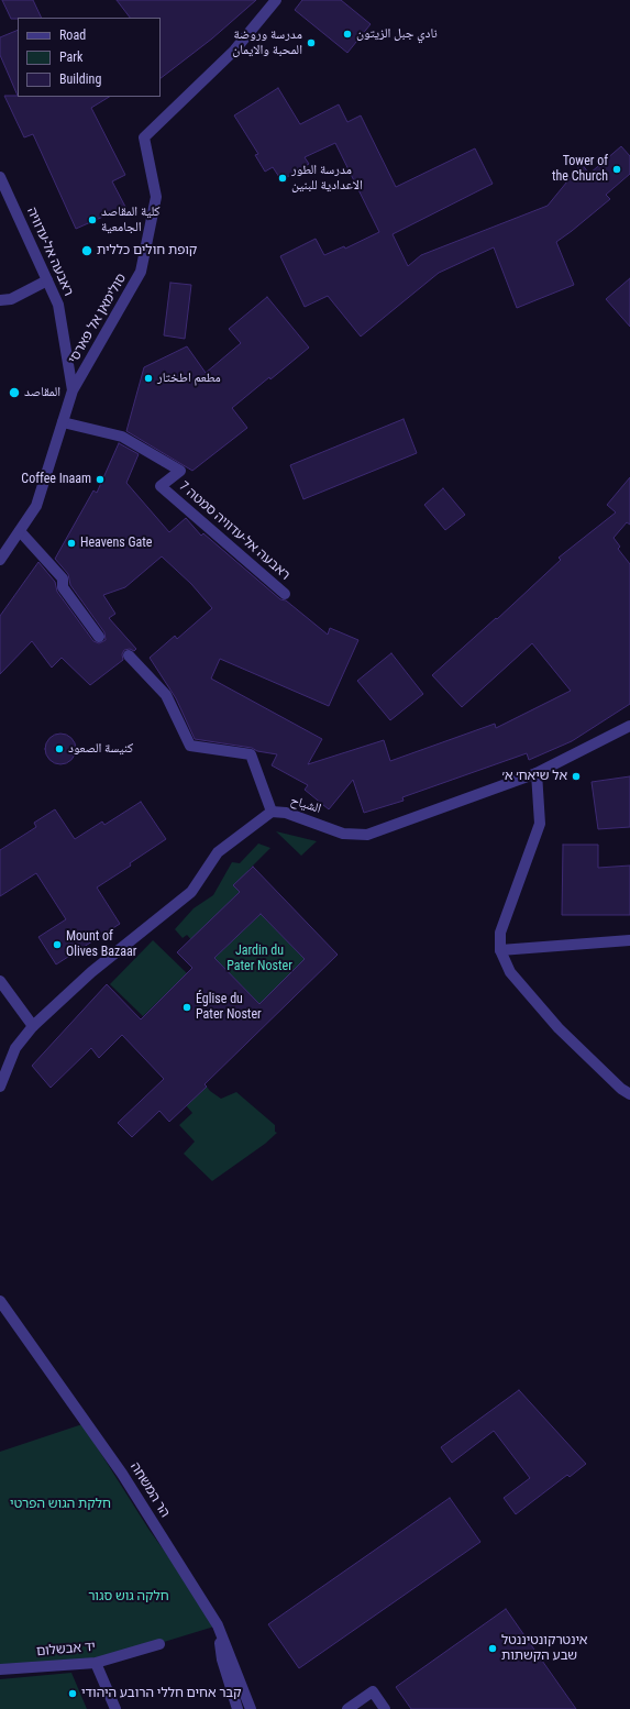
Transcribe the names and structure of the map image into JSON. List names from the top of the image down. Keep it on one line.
{"streets":{"street":["ראבעה אל-עדוויה","סולימאן אל פארסי","ראבעה אל-עדוויה סמטה 7","الشياح","הר המשחה","יד אבשלום"]},"crossings":[["ראבעה אל-עדוויה","סולימאן אל פארסי"],["ראבעה אל-עדוויה","ראבעה אל-עדוויה סמטה 7"]],"parks":["Jardin du Pater Noster","חלקת הגוש הפרטי","חלקה גוש סגור"],"places":["نادي جبل الزيتون","مدرسة وروضة المحبة والايمان","Tower of the Church","مدرسة الطور الاعدادية للبنين","كلية المقاصد الجامعية","קופת חולים כללית","مطعم اطختار","المقاصد","Coffee Inaam","Heavens Gate","كنيسة الصعود","אל שיאח׳ א׳","Mount of Olives Bazaar","Église du Pater Noster","אינטרקונטיננטל שבע הקשתות","קבר אחים חללי הרובע היהודי"],"legend":["Road","Park","Building"]}
